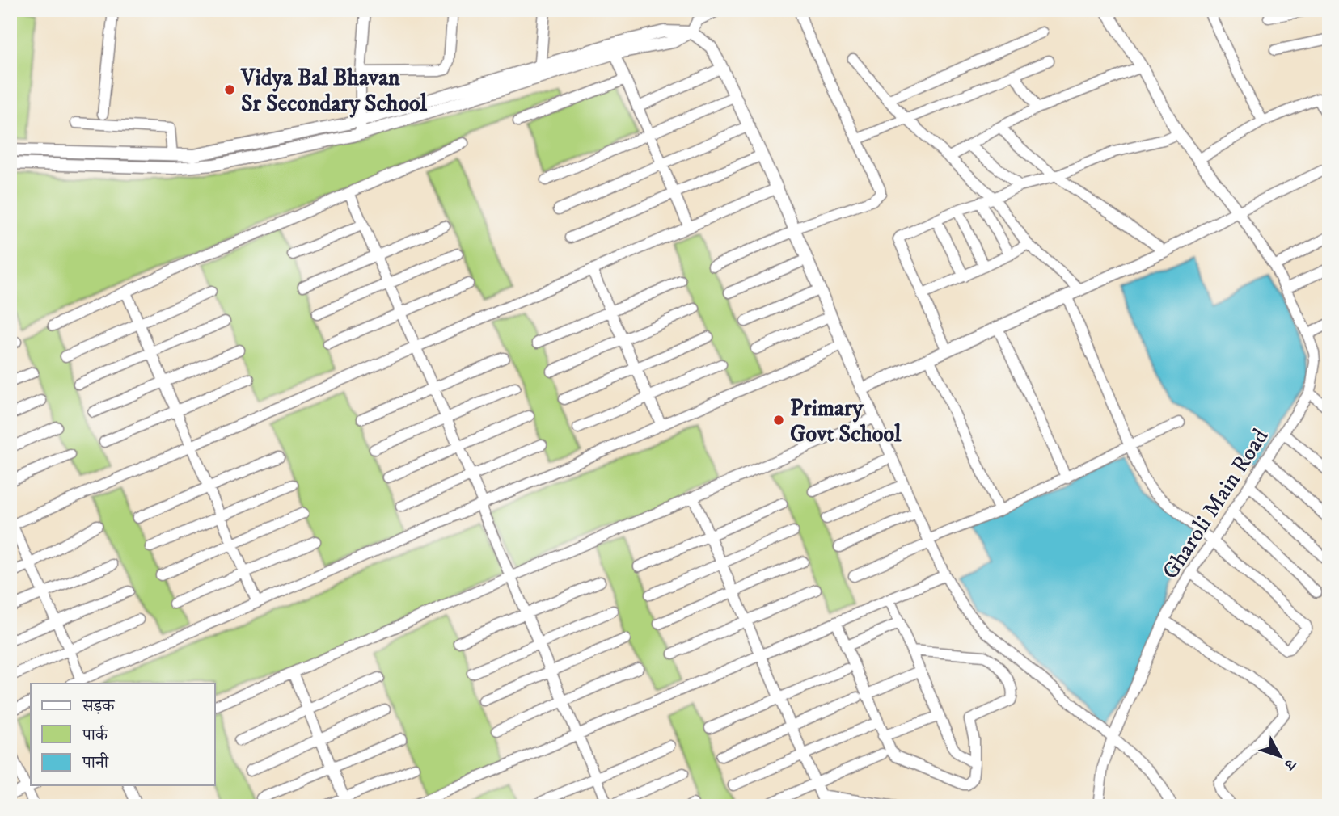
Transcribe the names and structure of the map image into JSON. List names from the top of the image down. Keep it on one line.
{"streets":{"street":["Gharoli Main Road"]},"places":["Vidya Bal Bhavan Sr Secondary School","Primary Govt School"],"legend":["सड़क","पार्क","पानी"],"north":"bottom right"}
